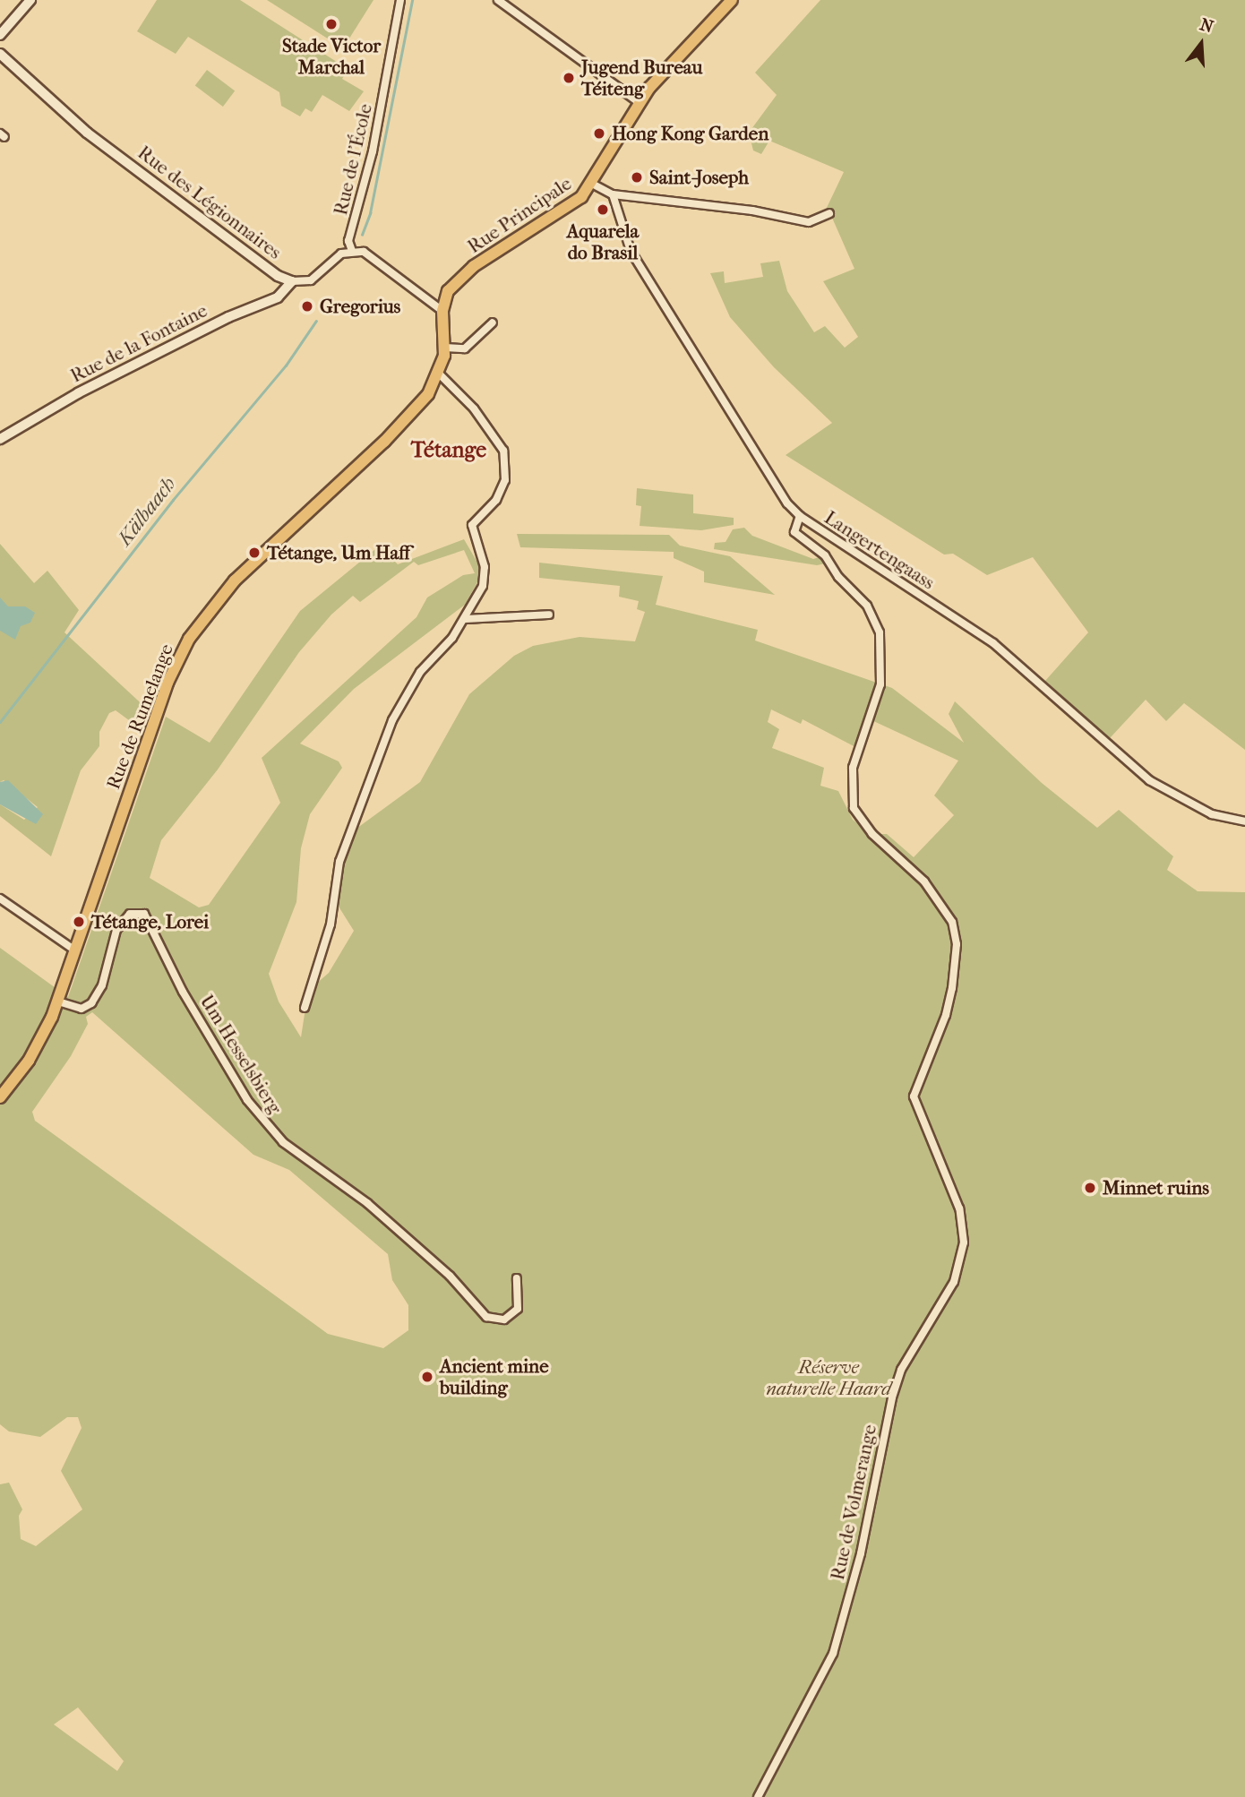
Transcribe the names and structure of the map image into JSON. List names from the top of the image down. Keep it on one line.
{"streets":{"main road":["Rue Principale","Rue de Rumelange"],"street":["Rue de l'École","Rue des Légionnaires","Rue de la Fontaine","Langertengaass","Um Hesselsbierg","Rue de Volmerange"]},"crossings":[["Rue de l'École","Rue des Légionnaires"],["Rue des Légionnaires","Rue de la Fontaine"],["Rue Principale","Rue de Rumelange"],["Langertengaass","Rue de Volmerange"],["Rue de Rumelange","Um Hesselsbierg"]],"districts":["Tétange"],"water":["Kälbaach"],"parks":["Réserve naturelle Haard"],"places":["Stade Victor Marchal","Jugend Bureau Téiteng","Hong Kong Garden","Saint-Joseph","Aquarela do Brasil","Gregorius","Tétange, Um Haff","Tétange, Lorei","Minnet ruins","Ancient mine building"],"north":"top"}
